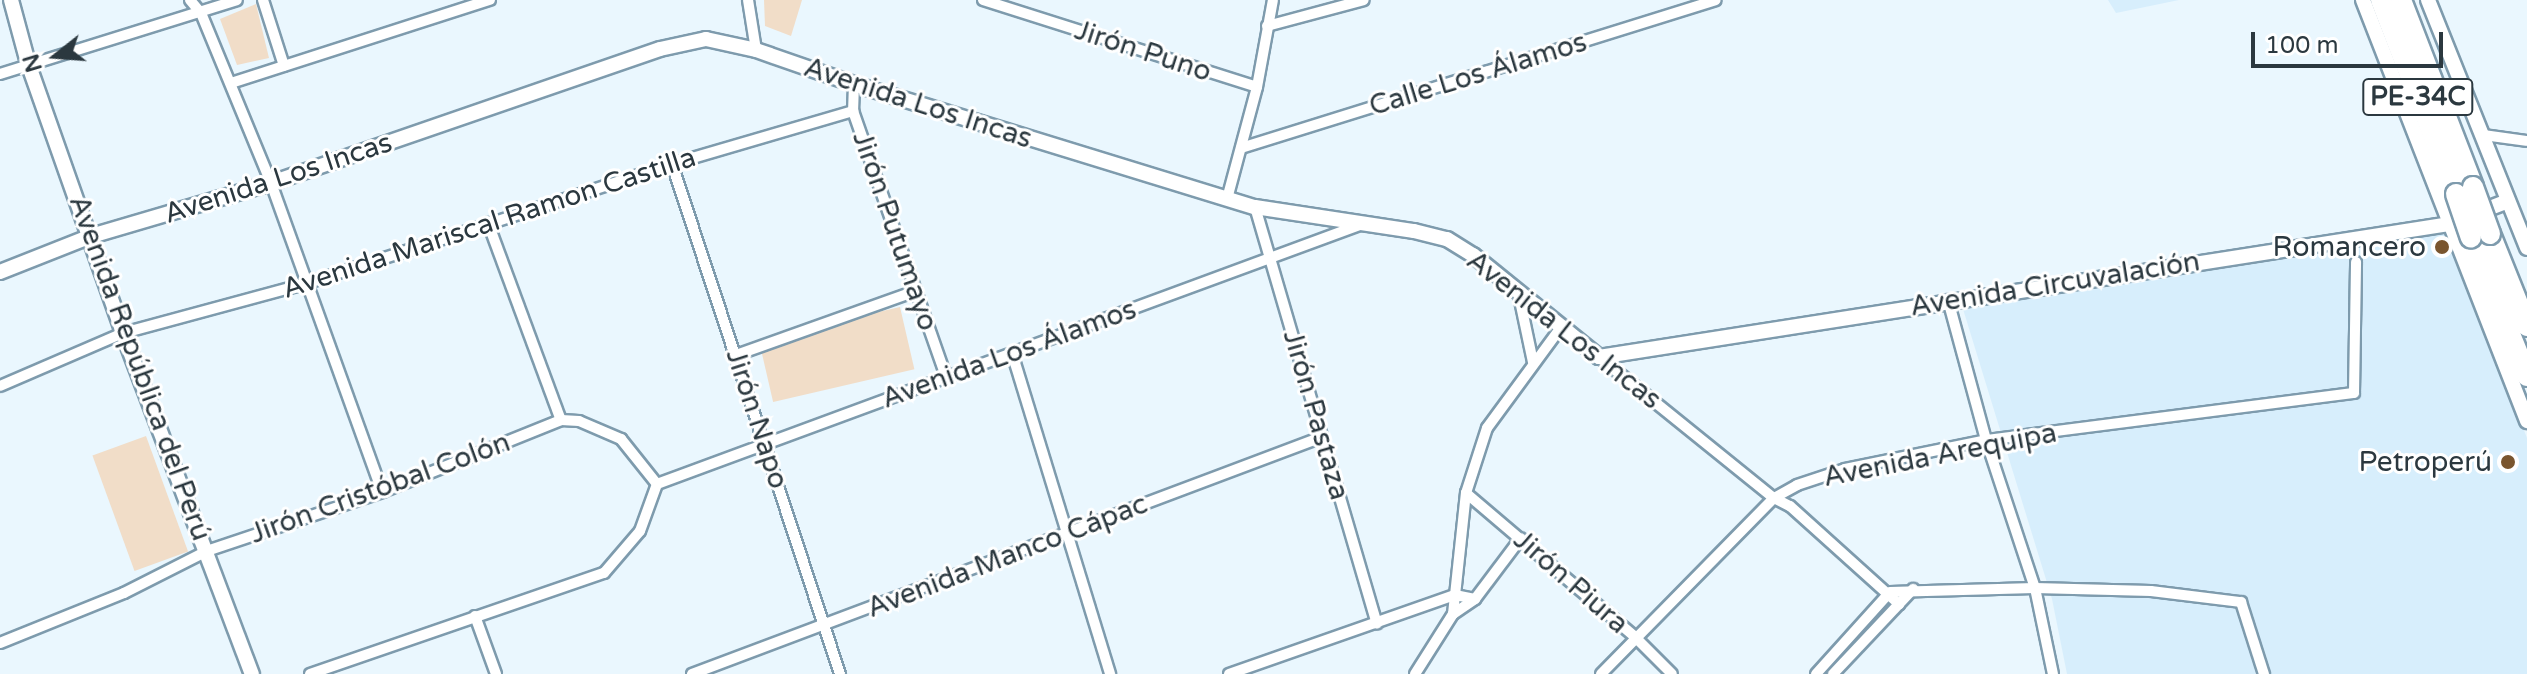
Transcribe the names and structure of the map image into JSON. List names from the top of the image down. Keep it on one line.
{"streets":{"highway":["PE-34C"],"street":["Jirón Puno","Calle Los Álamos","Avenida Los Incas","Avenida Mariscal Ramon Castilla","Jirón Putumayo","Avenida Circuvalación","Avenida Los Álamos","Avenida República del Perú","Jirón Pastaza","Jirón Napo","Avenida Arequipa","Jirón Cristóbal Colón","Avenida Manco Cápac","Jirón Piura"]},"crossings":[["Avenida Los Incas","Jirón Putumayo"],["Avenida Los Incas","Avenida Circuvalación"],["Avenida Los Incas","Avenida Los Álamos"],["Avenida Los Incas","Avenida República del Perú"],["Avenida Los Incas","Jirón Pastaza"],["Avenida Los Incas","Avenida Arequipa"],["Avenida Mariscal Ramon Castilla","Jirón Putumayo"],["Avenida Mariscal Ramon Castilla","Avenida República del Perú"],["Avenida Mariscal Ramon Castilla","Jirón Napo"],["Jirón Putumayo","Avenida Los Álamos"],["Avenida Los Álamos","Jirón Pastaza"],["Avenida Los Álamos","Jirón Napo"],["Avenida República del Perú","Jirón Cristóbal Colón"],["Jirón Pastaza","Avenida Manco Cápac"],["Jirón Napo","Avenida Manco Cápac"],["Avenida Arequipa","Jirón Piura"]],"places":["Romancero","Petroperú"],"scale_bar":"100 m","north":"left"}
